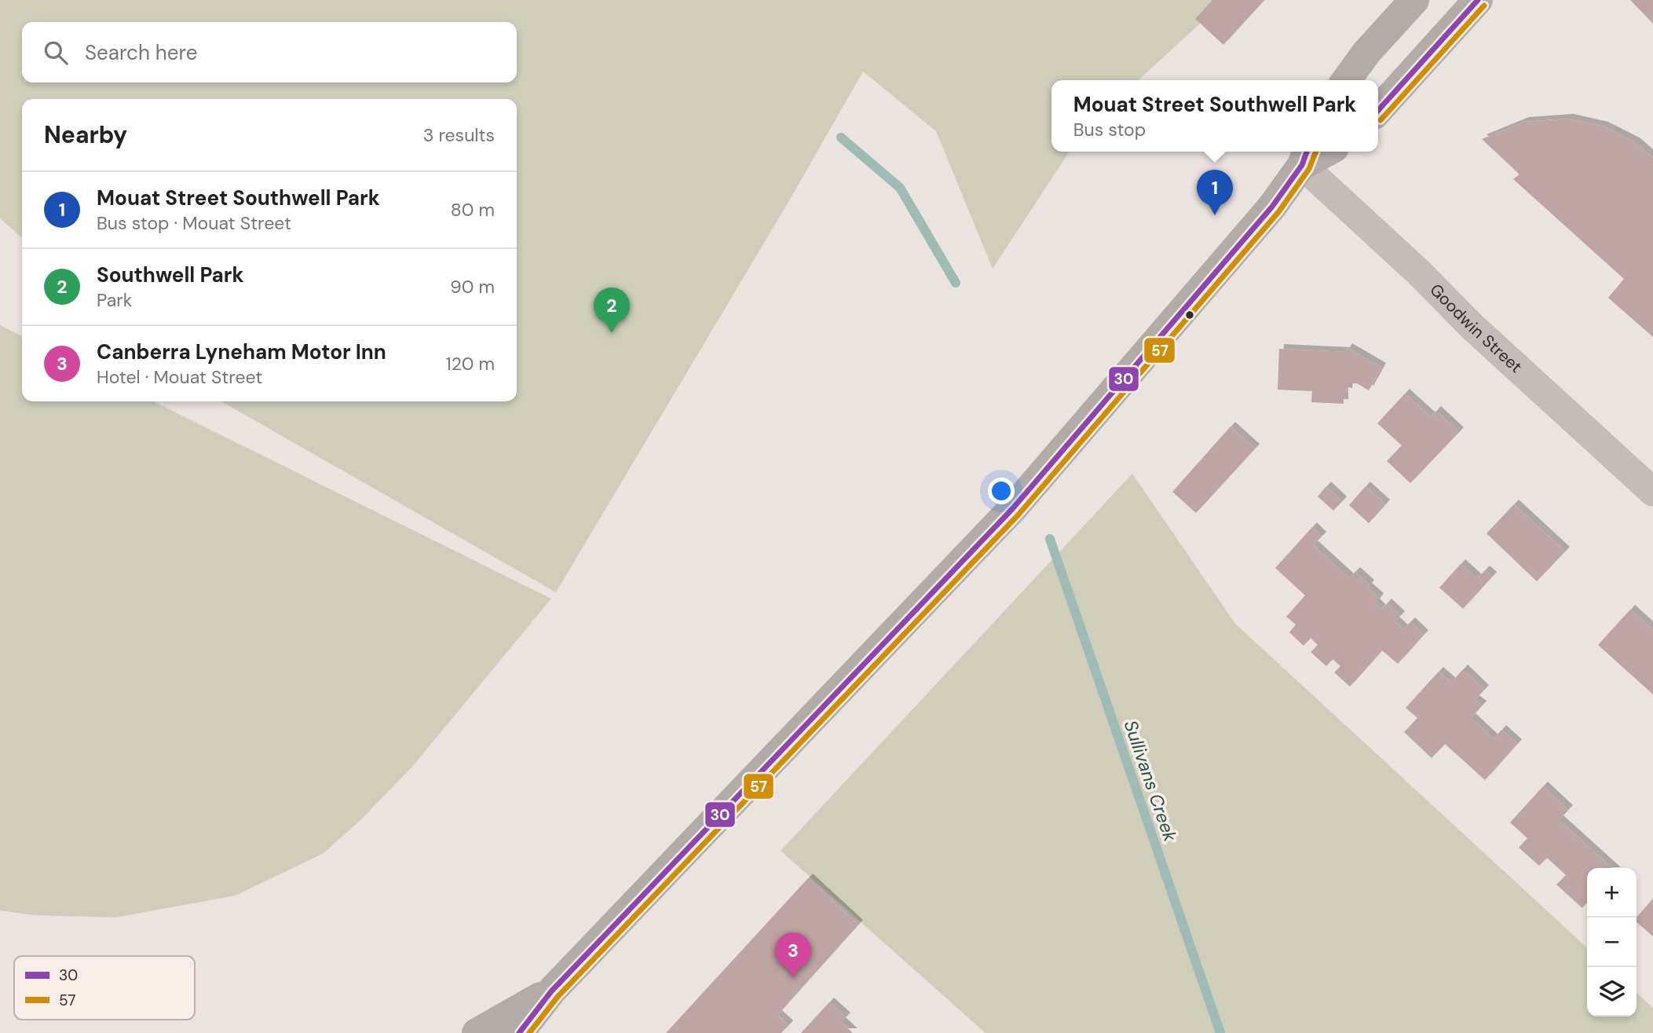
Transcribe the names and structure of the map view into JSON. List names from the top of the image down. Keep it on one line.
{"streets":{"street":["Goodwin Street"]},"water":["Sullivans Creek"],"lines":["transit line 30","transit line 57"],"legend":["30","57"],"page":{"search":"Search here","popup":["Mouat Street Southwell Park","Bus stop"],"heading":["Nearby","3 results"],"pins":["1","2","3"],"list":[{"mark":"1","name":"Mouat Street Southwell Park","note":"Bus stop · Mouat Street","value":"80 m"},{"mark":"2","name":"Southwell Park","note":"Park","value":"90 m"},{"mark":"3","name":"Canberra Lyneham Motor Inn","note":"Hotel · Mouat Street","value":"120 m"}],"map_buttons":["+","−"]}}
